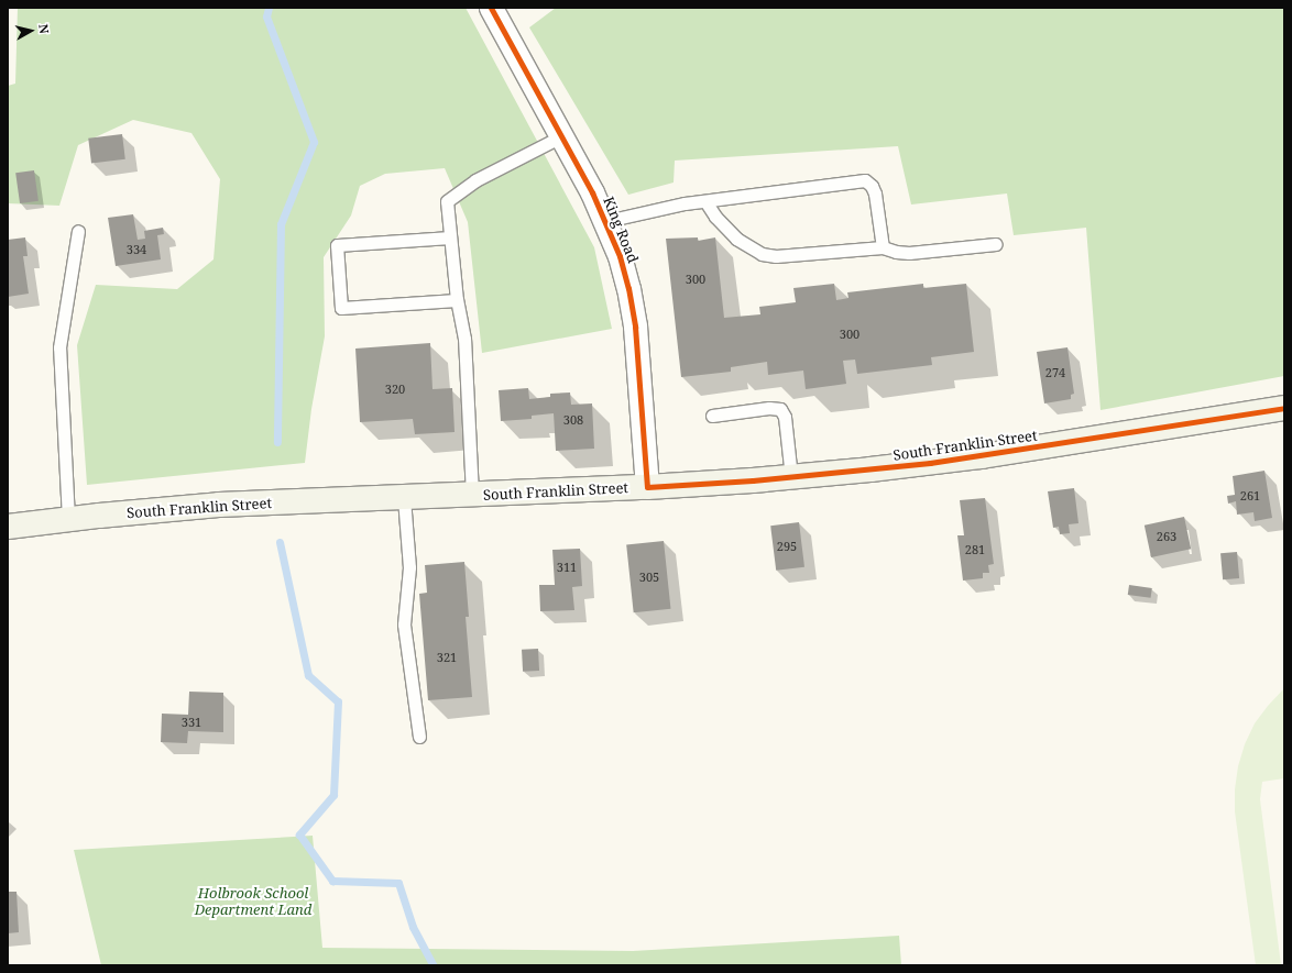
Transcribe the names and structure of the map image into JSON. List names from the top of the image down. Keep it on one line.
{"streets":{"main road":["South Franklin Street"],"street":["King Road"]},"crossings":[["King Road","South Franklin Street"]],"parks":["Holbrook School Department Land"],"house_numbers":["334","300","300","274","320","308","261","263","295","281","311","305","321","331"],"north":"right"}
